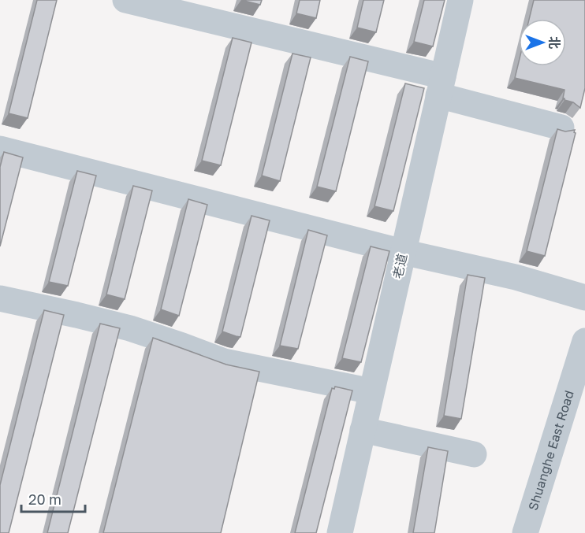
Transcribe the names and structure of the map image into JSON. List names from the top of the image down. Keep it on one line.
{"streets":{"street":["老道","Shuanghe East Road"]},"scale_bar":"20 m","north":"right"}
